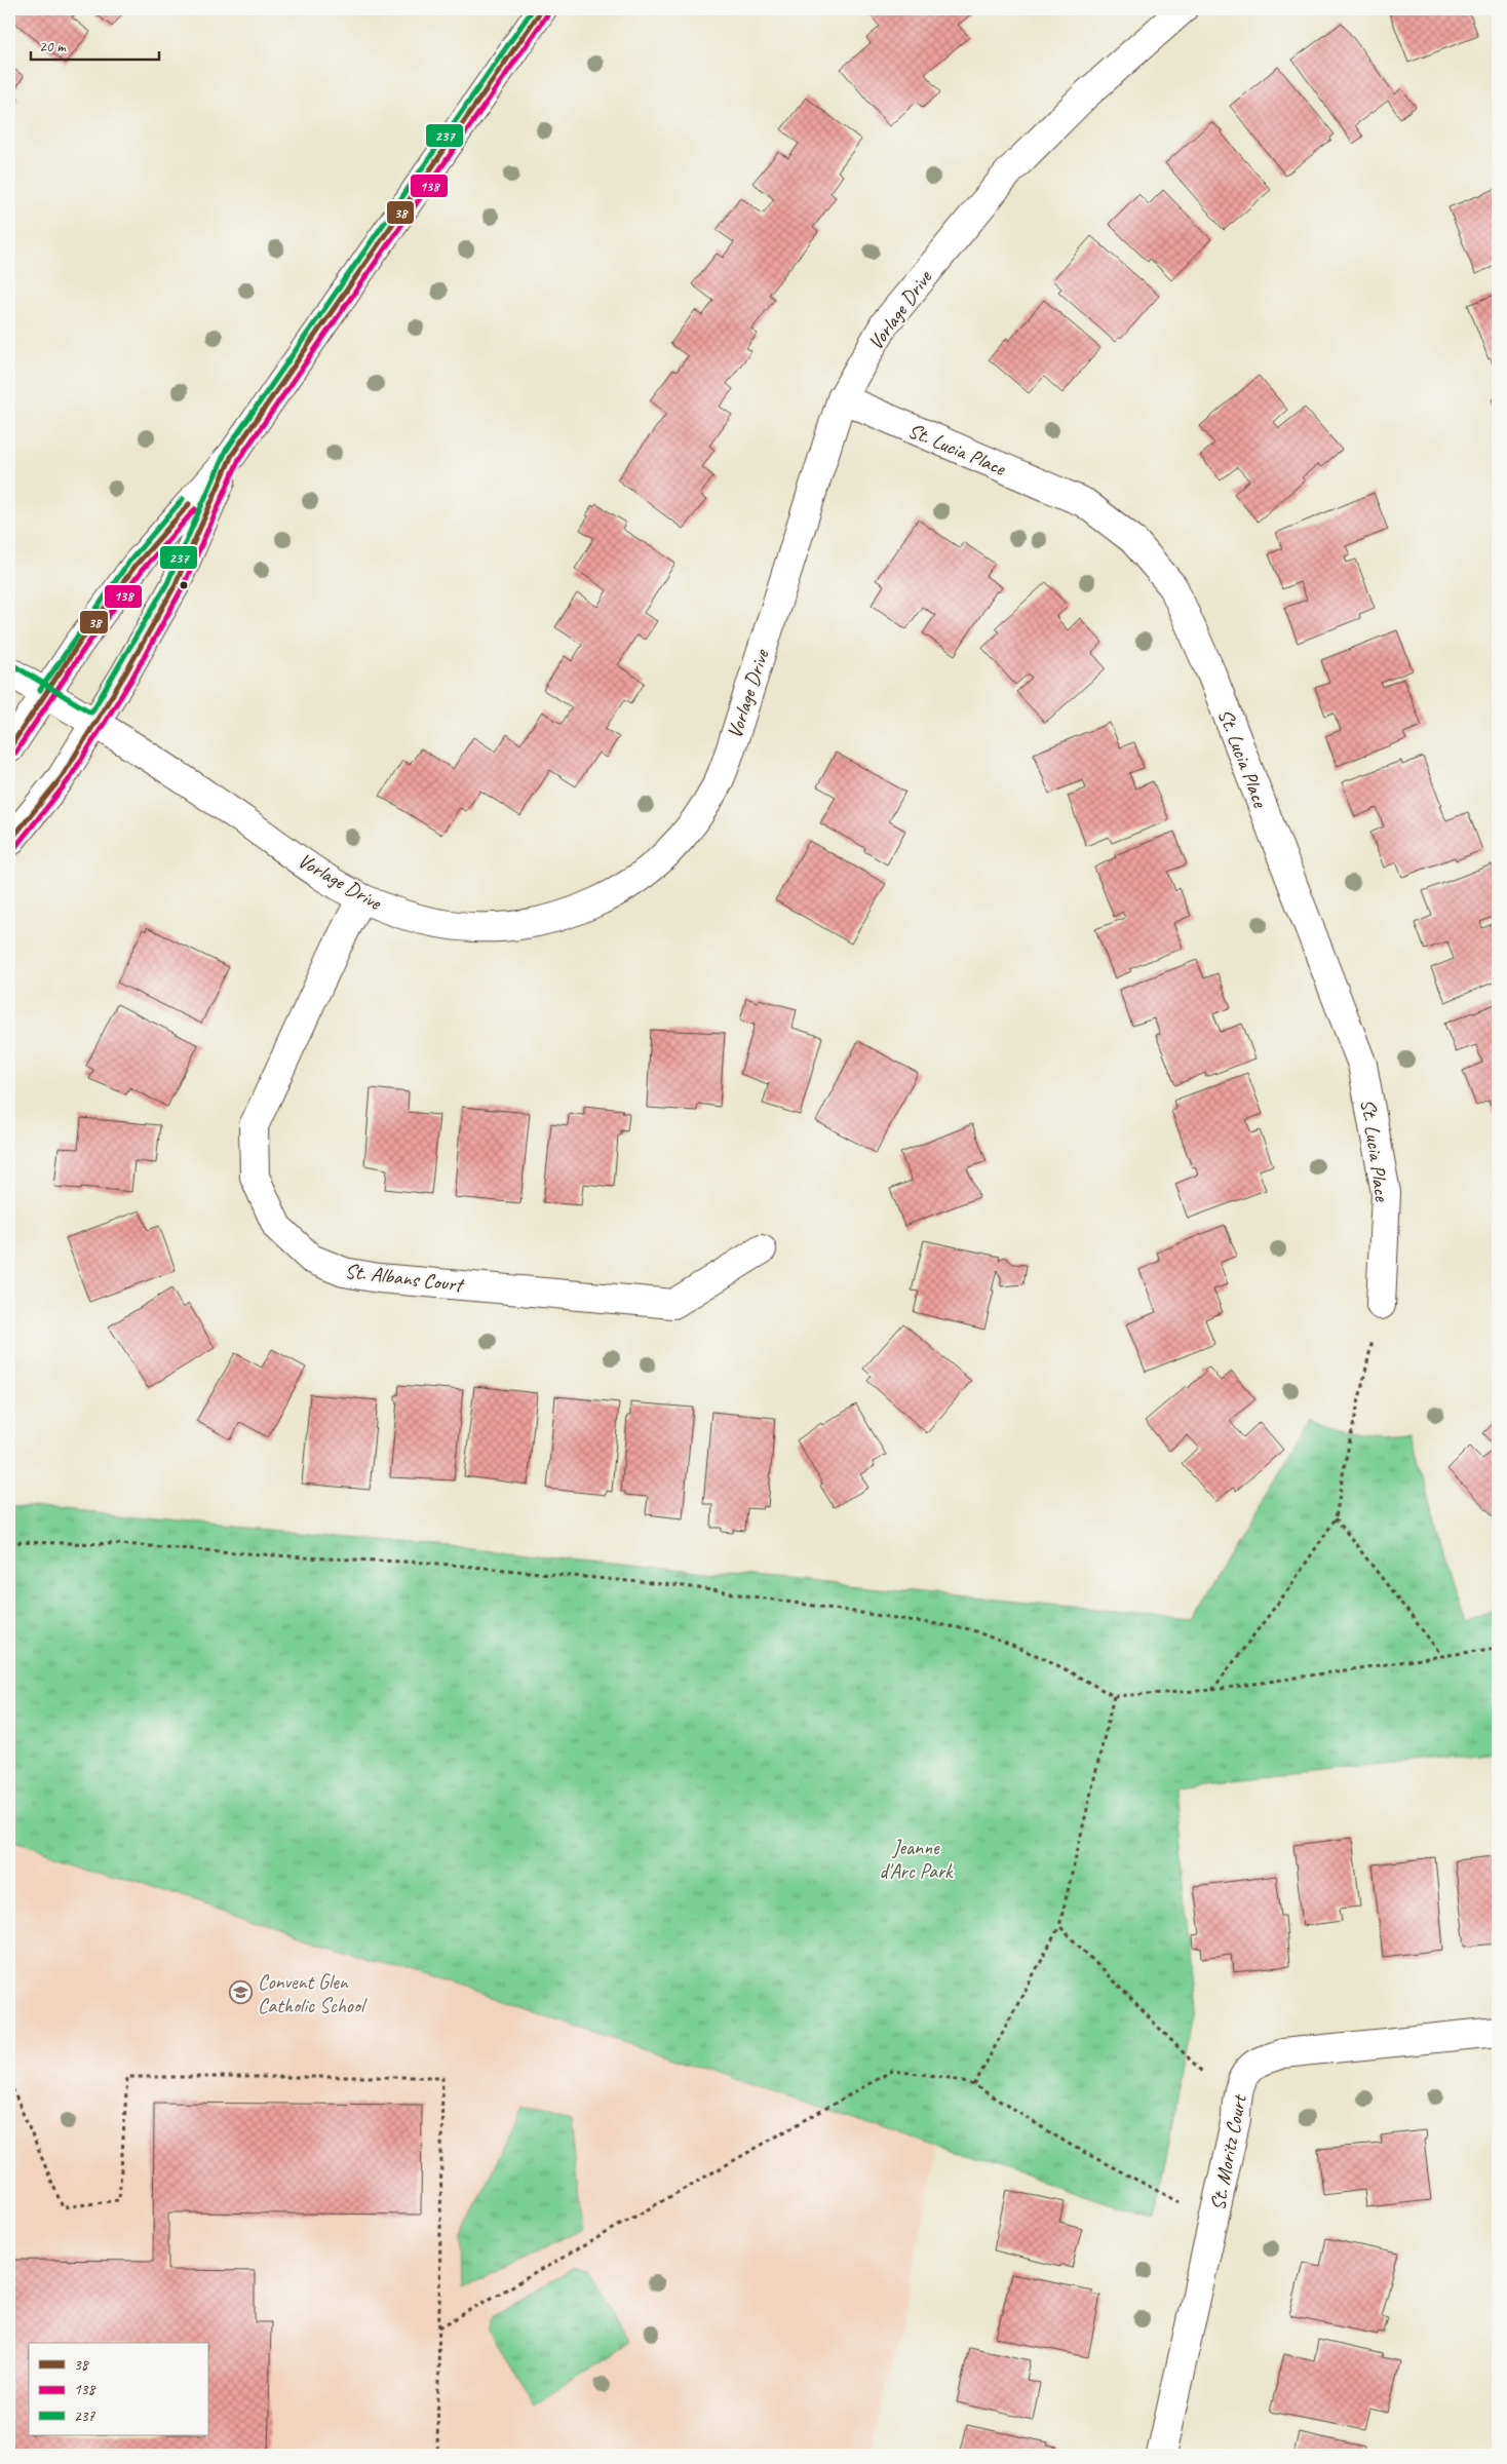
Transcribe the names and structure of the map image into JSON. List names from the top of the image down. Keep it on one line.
{"streets":{"street":["Vorlage Drive","St. Lucia Place","St. Albans Court","St. Moritz Court"]},"crossings":[["Vorlage Drive","St. Lucia Place"],["Vorlage Drive","St. Albans Court"]],"parks":["Jeanne d'Arc Park"],"places":{"school or university":["Convent Glen Catholic School"]},"lines":["transit line 38","transit line 237","transit line 138"],"legend":["38","138","237"],"scale_bar":"20 m"}
